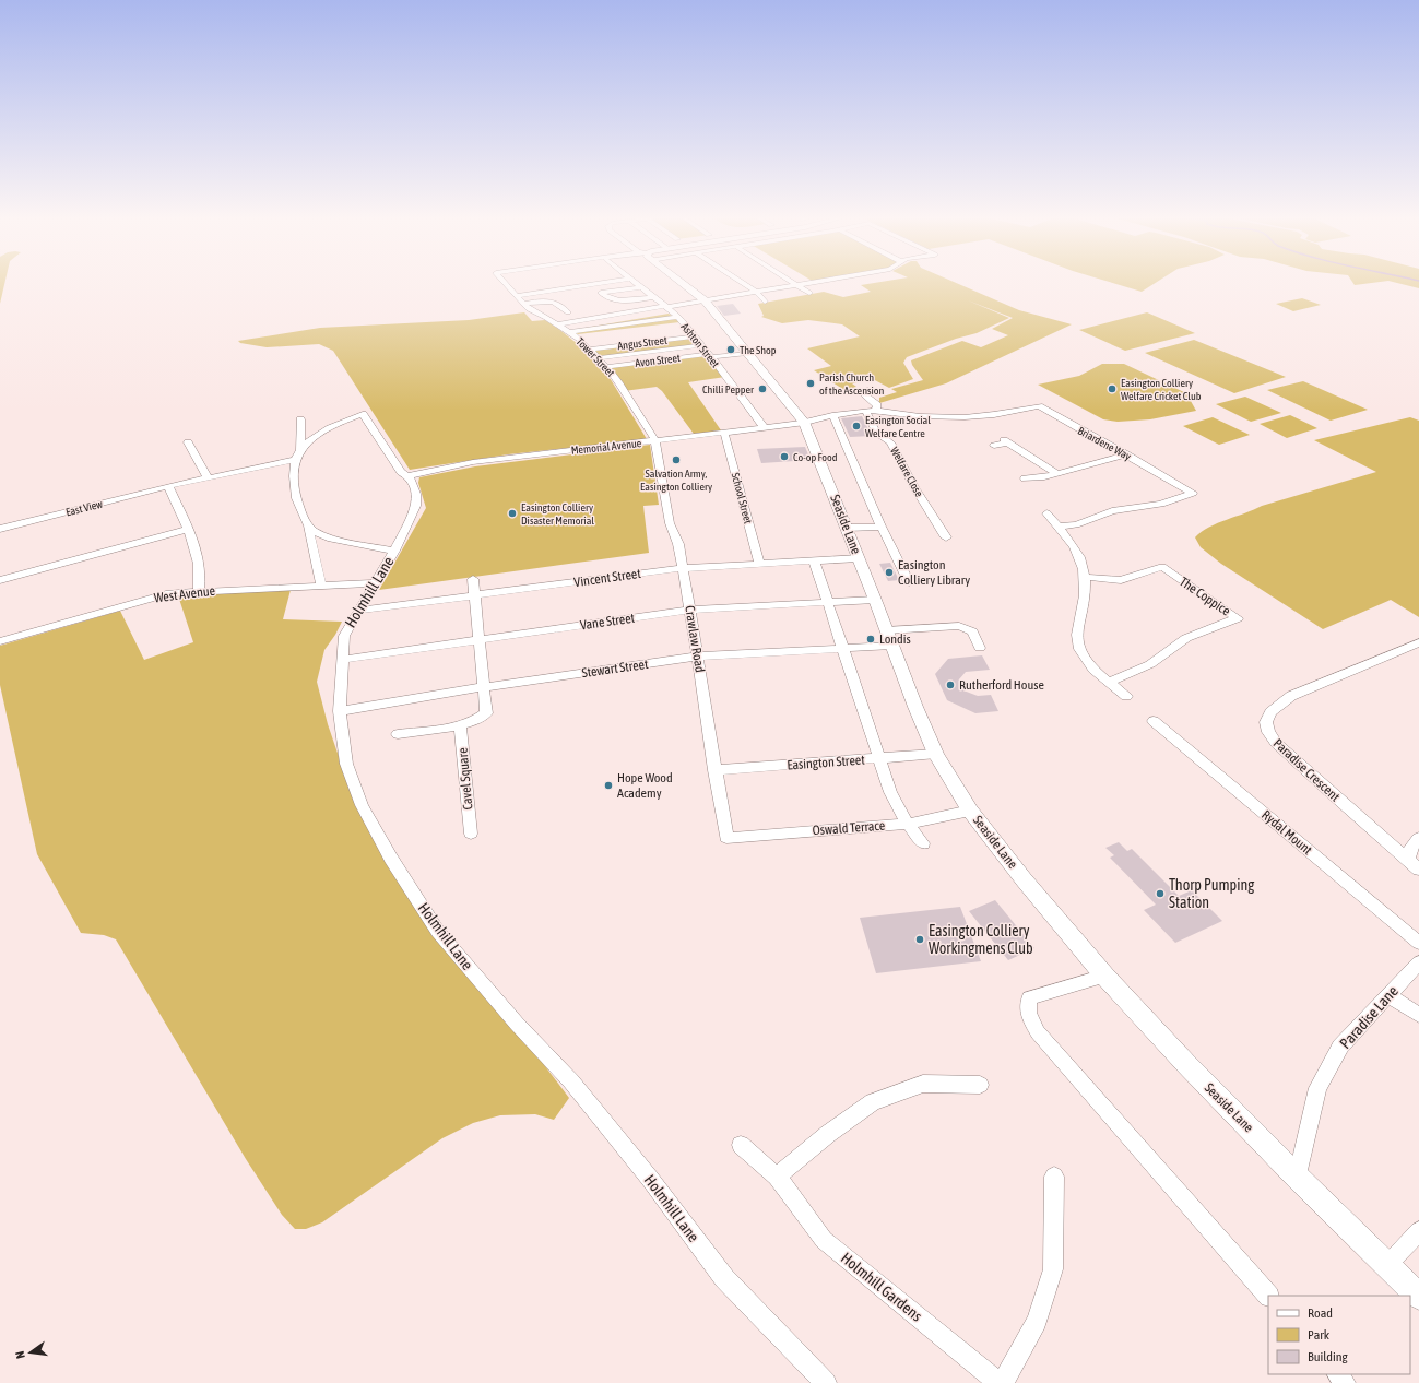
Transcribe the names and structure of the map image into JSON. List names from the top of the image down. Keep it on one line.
{"streets":{"main road":["Seaside Lane"],"street":["Angus Street","Ashton Street","Tower Street","Avon Street","Briardene Way","Memorial Avenue","Welfare Close","School Street","East View","Vincent Street","Holmhill Lane","West Avenue","The Coppice","Vane Street","Crawlaw Road","Stewart Street","Easington Street","Paradise Crescent","Cavel Square","Oswald Terrace","Rydal Mount","Paradise Lane","Holmhill Gardens"]},"crossings":[["Angus Street","Ashton Street"],["Angus Street","Tower Street"],["Ashton Street","Avon Street"],["Ashton Street","Memorial Avenue"],["Tower Street","Avon Street"],["Tower Street","Memorial Avenue"],["Tower Street","Crawlaw Road"],["Avon Street","Seaside Lane"],["Briardene Way","Memorial Avenue"],["Briardene Way","Welfare Close"],["Memorial Avenue","Welfare Close"],["Memorial Avenue","School Street"],["Memorial Avenue","East View"],["Memorial Avenue","Seaside Lane"],["Memorial Avenue","Holmhill Lane"],["Memorial Avenue","Crawlaw Road"],["School Street","Vincent Street"],["East View","Holmhill Lane"],["Seaside Lane","Vincent Street"],["Seaside Lane","Vane Street"],["Seaside Lane","Stewart Street"],["Seaside Lane","Easington Street"],["Seaside Lane","Oswald Terrace"],["Seaside Lane","Paradise Lane"],["Vincent Street","Holmhill Lane"],["Vincent Street","Crawlaw Road"],["Holmhill Lane","West Avenue"],["Holmhill Lane","Vane Street"],["Holmhill Lane","Stewart Street"],["Vane Street","Crawlaw Road"],["Crawlaw Road","Stewart Street"],["Crawlaw Road","Easington Street"],["Crawlaw Road","Oswald Terrace"]],"places":["The Shop","Parish Church of the Ascension","Chilli Pepper","Easington Colliery Welfare Cricket Club","Easington Social Welfare Centre","Co-op Food","Salvation Army, Easington Colliery","Easington Colliery Disaster Memorial","Easington Colliery Library","Londis","Rutherford House","Hope Wood Academy","Thorp Pumping Station","Easington Colliery Workingmens Club"],"legend":["Road","Park","Building"],"north":"left"}
